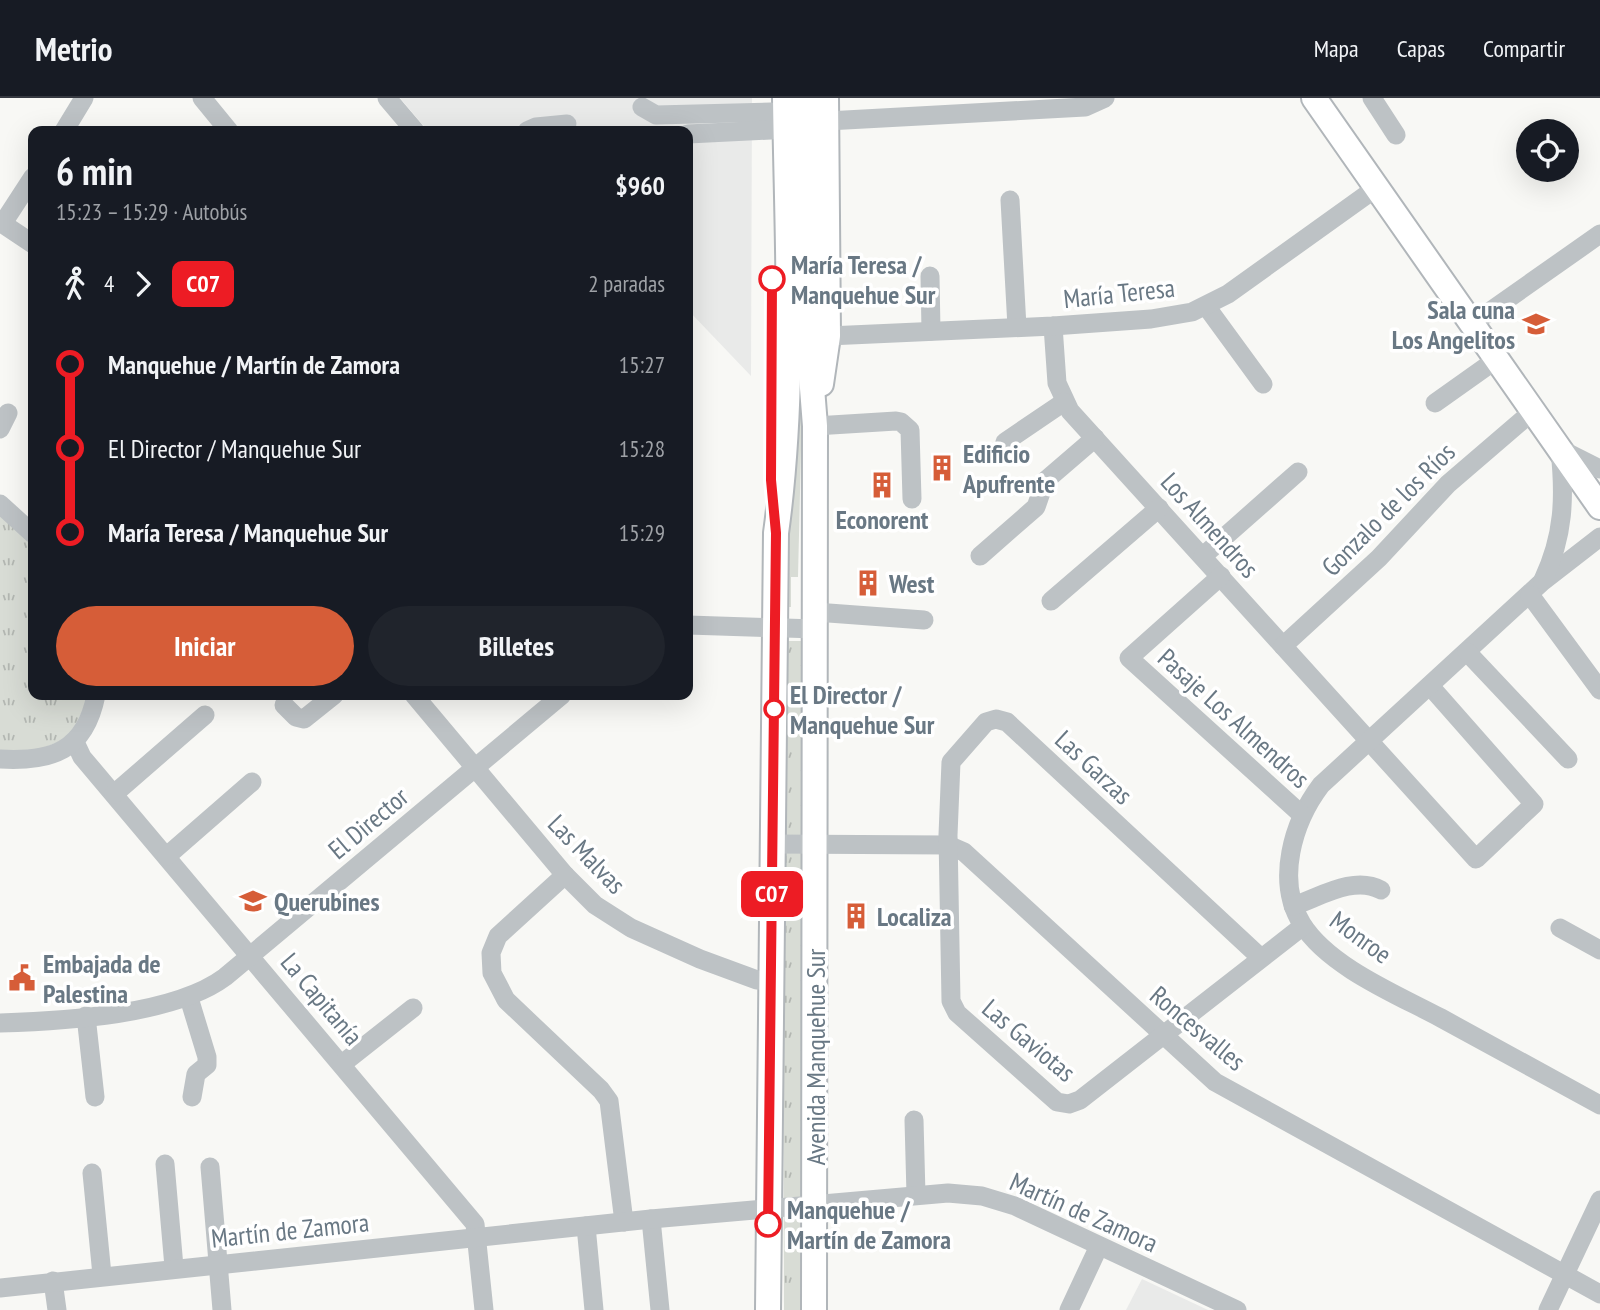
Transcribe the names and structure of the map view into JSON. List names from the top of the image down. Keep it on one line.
{"streets":{"main road":["Avenida Manquehue Sur"],"street":["María Teresa","Gonzalo de los Ríos","Los Almendros","Pasaje Los Almendros","Las Garzas","El Director","Las Malvas","Monroe","La Capitanía","Roncesvalles","Las Gaviotas","Martín de Zamora"]},"crossings":[["María Teresa","Los Almendros"],["María Teresa","Avenida Manquehue Sur"],["Gonzalo de los Ríos","Los Almendros"],["Los Almendros","Pasaje Los Almendros"],["Los Almendros","Monroe"],["Pasaje Los Almendros","Monroe"],["Las Garzas","Roncesvalles"],["Las Garzas","Las Gaviotas"],["El Director","Las Malvas"],["El Director","La Capitanía"],["Las Malvas","Avenida Manquehue Sur"],["Monroe","Las Gaviotas"],["La Capitanía","Martín de Zamora"],["Roncesvalles","Las Gaviotas"],["Avenida Manquehue Sur","Martín de Zamora"]],"places":{"other":["María Teresa / Manquehue Sur","El Director / Manquehue Sur","Manquehue / Martín de Zamora"],"school or university":["Sala cuna Los Angelitos","Querubines"],"building":["Edificio Apufrente","Econorent","West","Localiza"],"public building":["Embajada de Palestina"]},"lines":["bus line C07"],"page":{"header":"Metrio","nav":["Mapa","Capas","Compartir"],"on_map":"C07","heading":["6 min","15:23 – 15:29 · Autobús","$960"],"legs":["4","C07","2 paradas"],"list":[{"name":"Manquehue / Martín de Zamora","value":"15:27"},{"name":"El Director / Manquehue Sur","value":"15:28"},{"name":"María Teresa / Manquehue Sur","value":"15:29"}],"buttons":["Iniciar","Billetes"]}}
